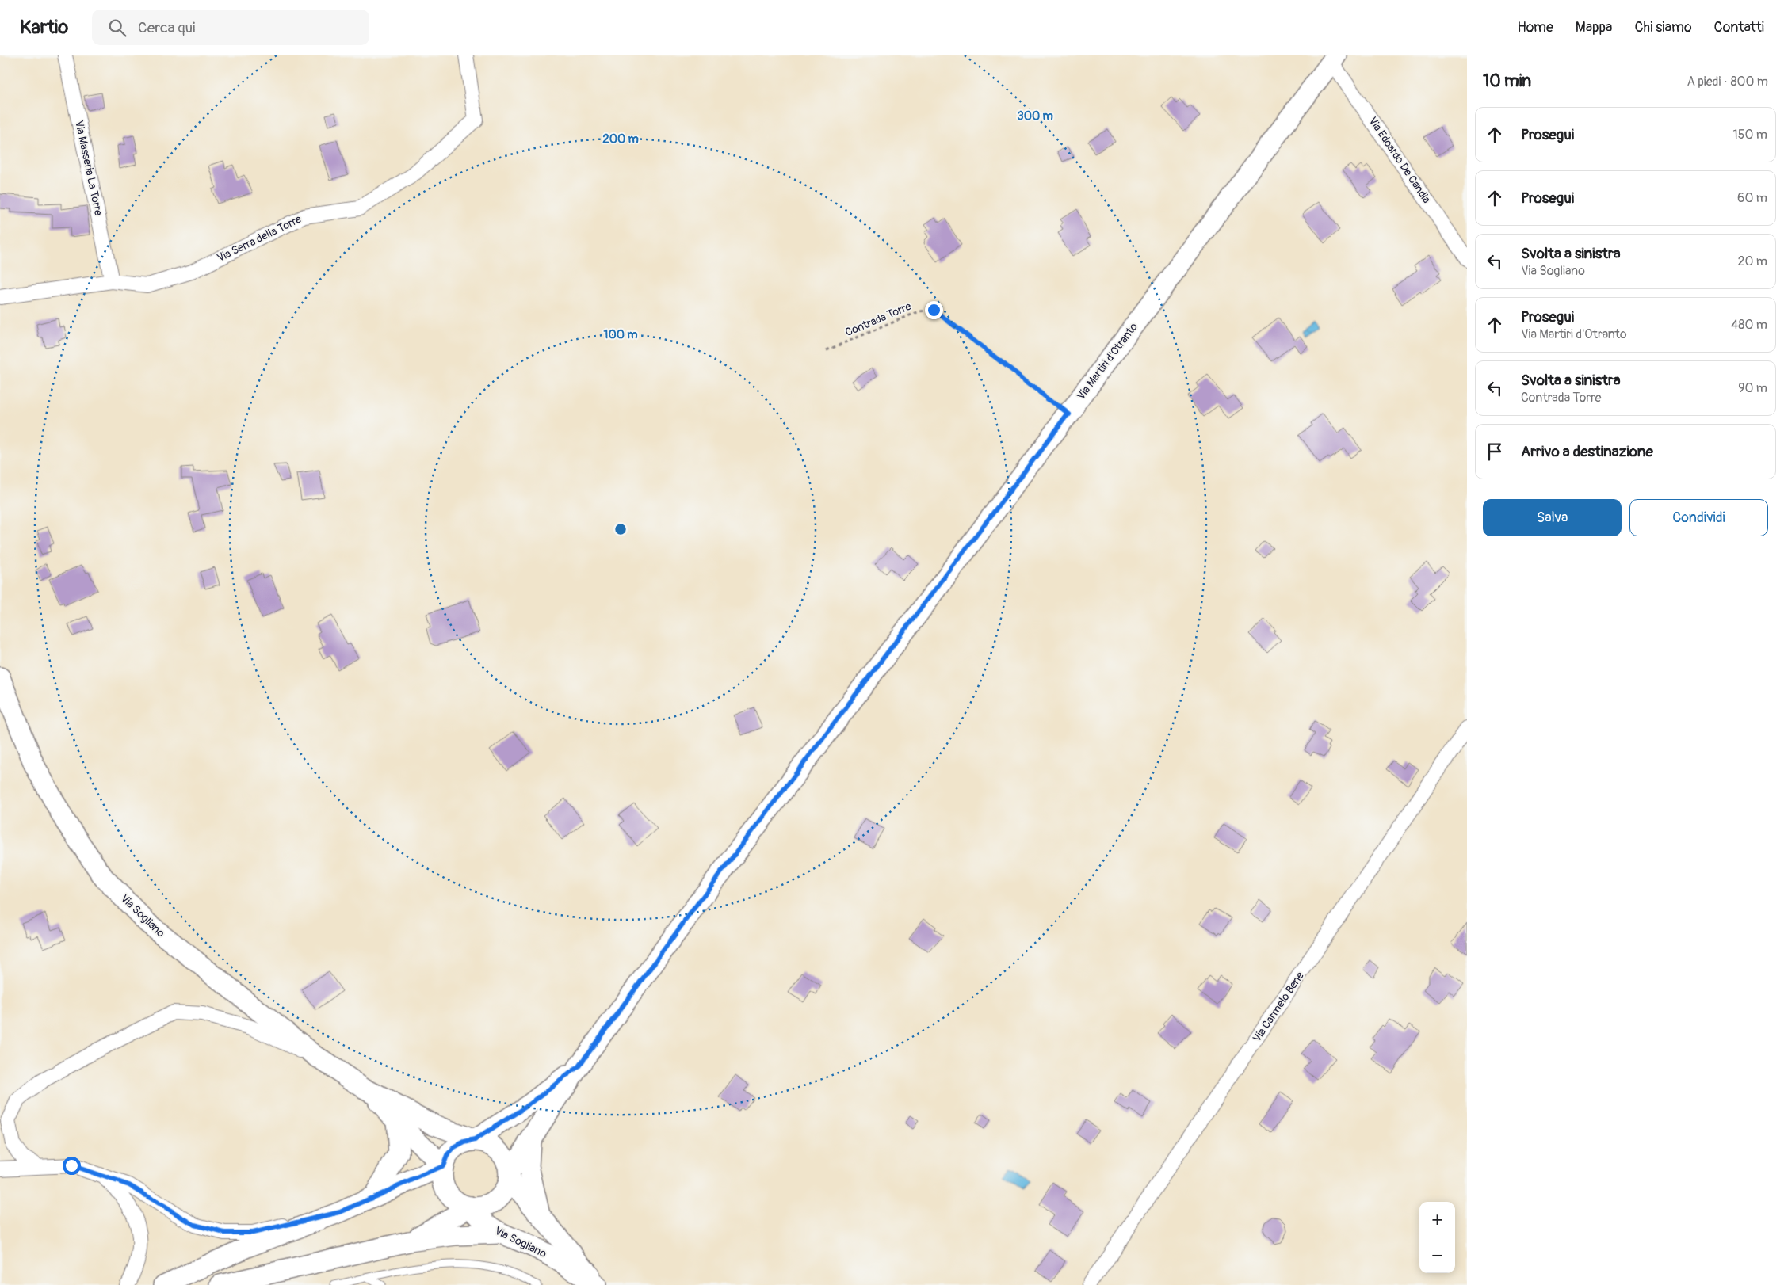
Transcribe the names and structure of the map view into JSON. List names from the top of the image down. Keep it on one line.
{"streets":{"main road":["Via Martiri d'Otranto","Via Sogliano"],"street":["Via Edoardo De Candia","Via Masseria La Torre","Via Serra della Torre","Via Carmelo Bene"],"path":["Contrada Torre"]},"crossings":[["Via Edoardo De Candia","Via Martiri d'Otranto"],["Via Masseria La Torre","Via Serra della Torre"],["Contrada Torre","Via Martiri d'Otranto"],["Via Martiri d'Otranto","Via Sogliano"]],"page":{"header":"Kartio","search":"Cerca qui","nav":["Home","Mappa","Chi siamo","Contatti"],"heading":["10 min","A piedi · 800 m"],"list":[["Prosegui","150 m"],["Prosegui","60 m"],["Svolta a sinistra","Via Sogliano","20 m"],["Prosegui","Via Martiri d'Otranto","480 m"],["Svolta a sinistra","Contrada Torre","90 m"],"Arrivo a destinazione"],"buttons":["Salva","Condividi"],"map_buttons":["+","−"]},"rings":["300 m","200 m","100 m"]}
